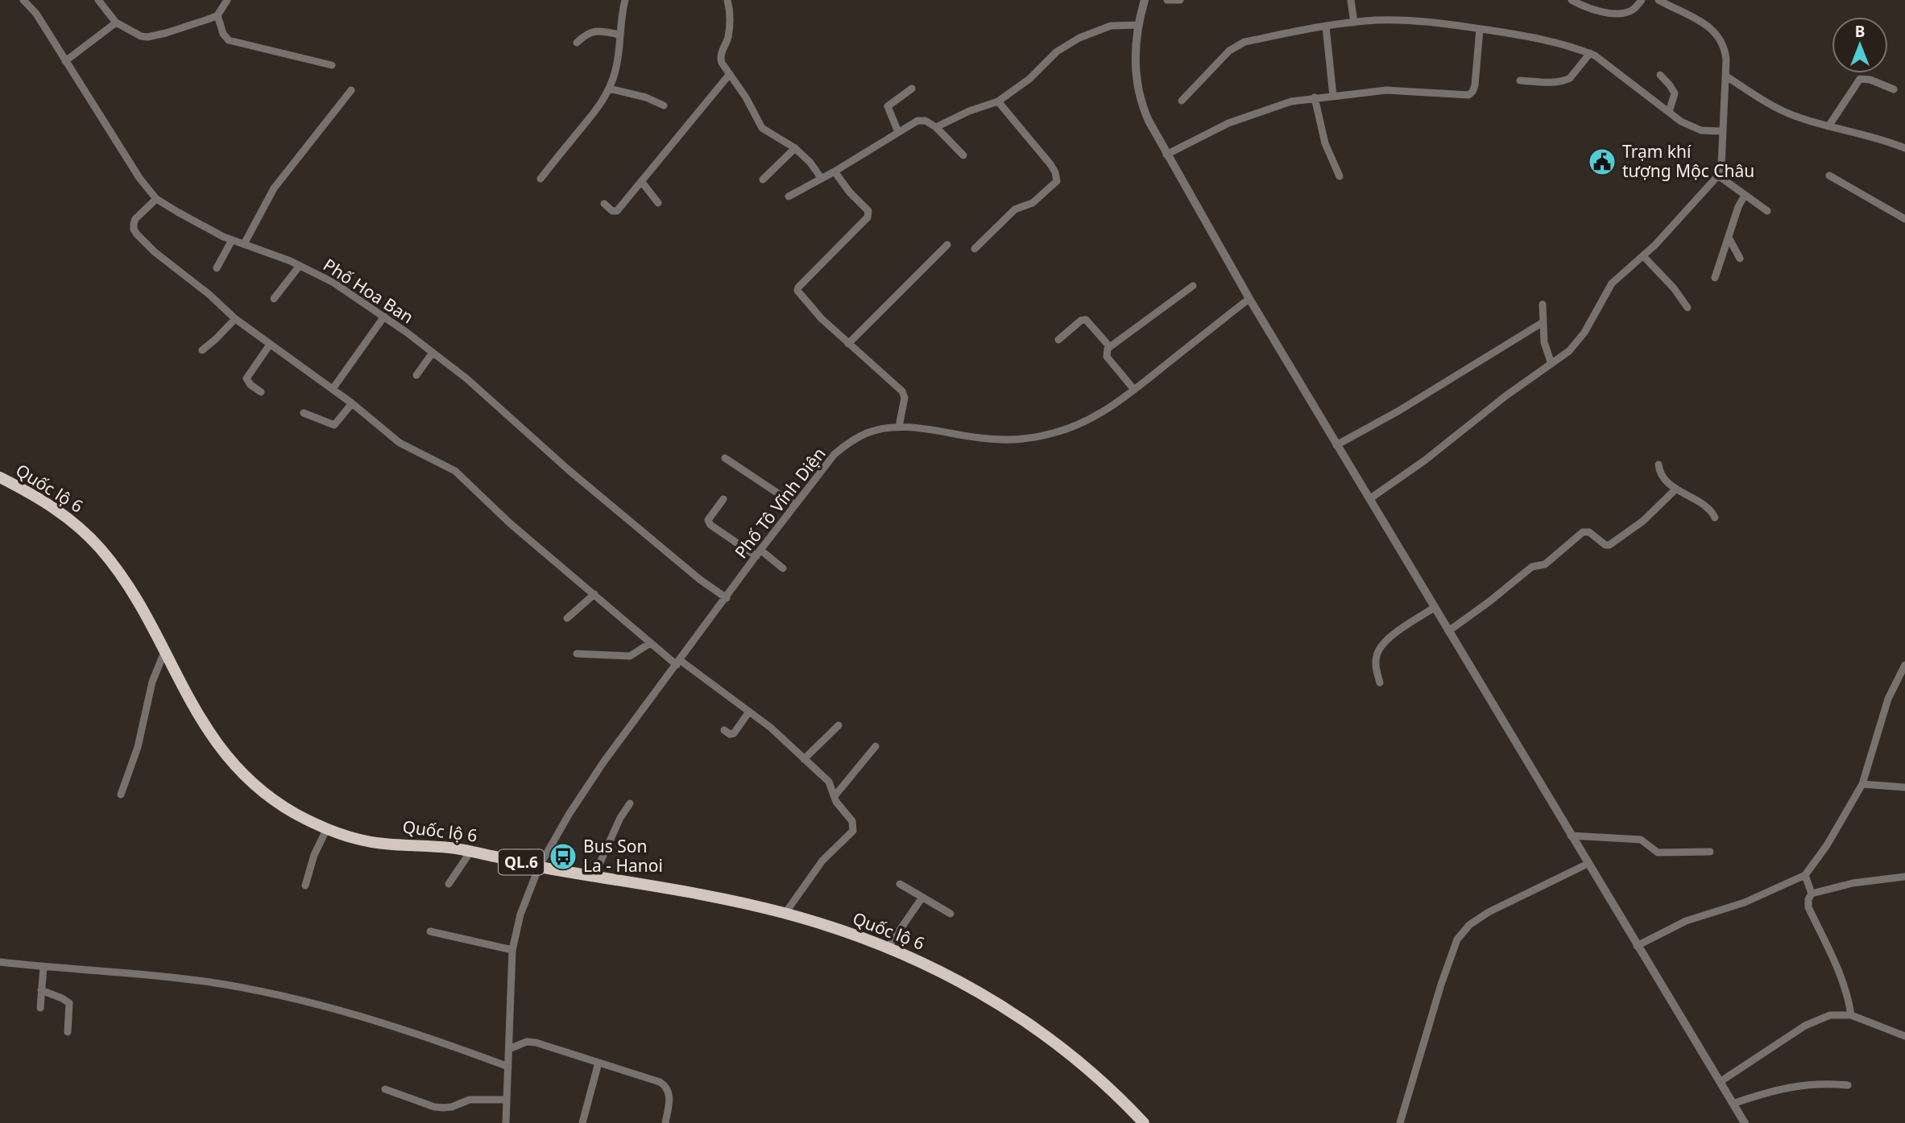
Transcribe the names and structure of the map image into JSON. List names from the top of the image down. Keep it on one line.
{"streets":{"highway":["Quốc lộ 6","QL.6"],"street":["Phố Hoa Ban","Phố Tô Vĩnh Diện"]},"crossings":[["Phố Hoa Ban","Phố Tô Vĩnh Diện"],["Quốc lộ 6","Phố Tô Vĩnh Diện"]],"places":{"public building":["Trạm khí tượng Mộc Châu"],"bus stop":["Bus Son La - Hanoi"]},"north":"top"}
